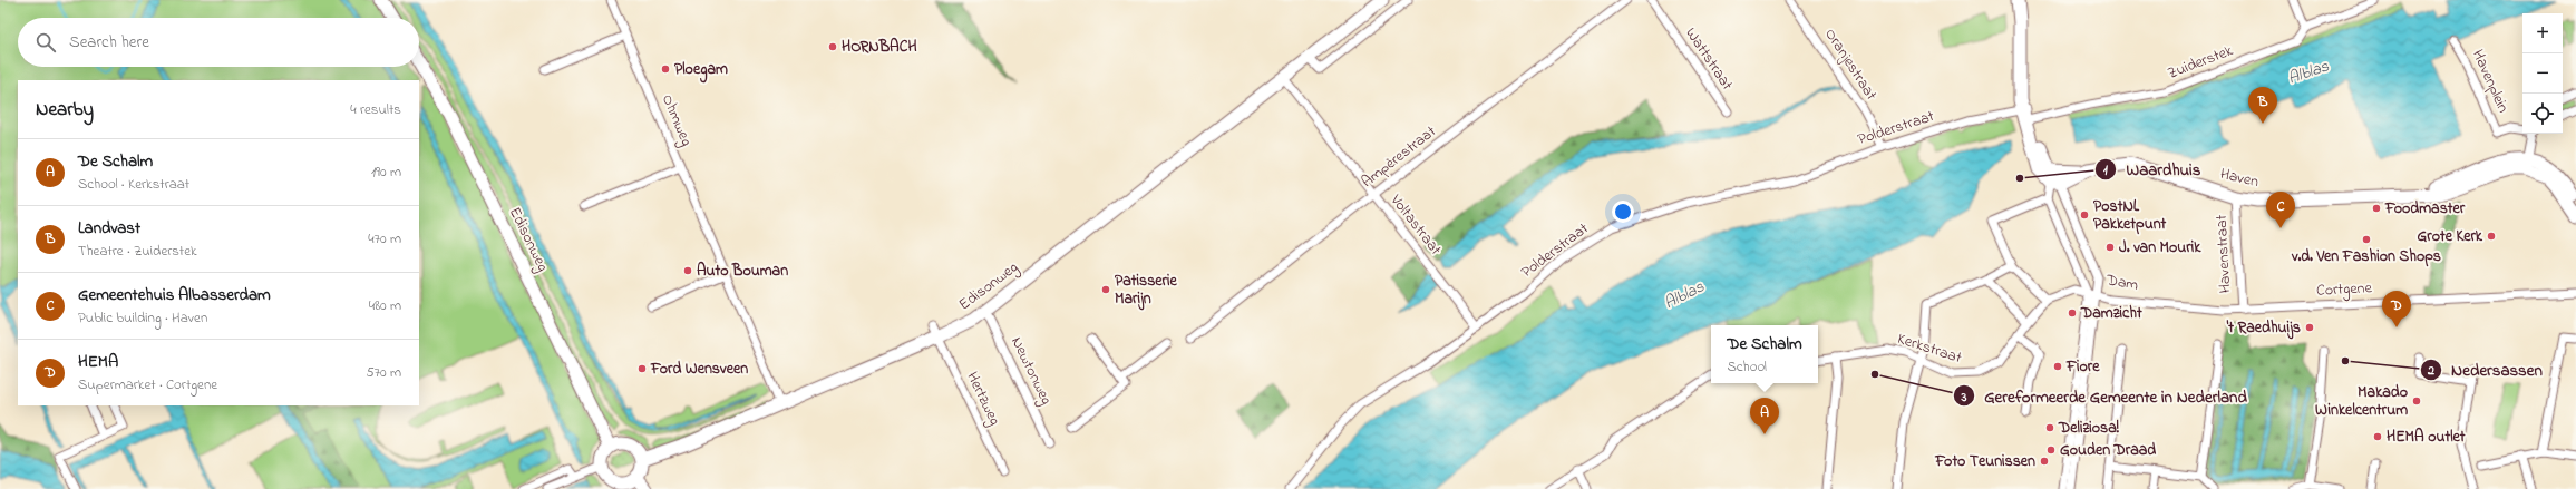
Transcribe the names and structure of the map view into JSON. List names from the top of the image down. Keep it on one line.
{"streets":{"street":["Wattstraat","Zuiderstek","Oranjestraat","Havenplein","Ohmweg","Polderstraat","Ampèrestraat","Haven","Voltastraat","Edisonweg","Havenstraat","Dam","Cortgene","Kerkstraat","Newtonweg","Hertzweg"]},"crossings":[["Zuiderstek","Polderstraat"],["Zuiderstek","Dam"],["Oranjestraat","Polderstraat"],["Ohmweg","Edisonweg"],["Polderstraat","Voltastraat"],["Polderstraat","Dam"],["Ampèrestraat","Voltastraat"],["Haven","Havenstraat"],["Haven","Dam"],["Voltastraat","Edisonweg"],["Edisonweg","Newtonweg"],["Edisonweg","Hertzweg"],["Havenstraat","Cortgene"],["Dam","Cortgene"]],"water":["Alblas"],"places":["HORNBACH","Ploegam","Waardhuis","Foodmaster","PostNL Pakketpunt","Grote Kerk","v.d. Ven Fashion Shops","J. van Mourik","Auto Bouman","Patisserie Marijn","Damzicht","'t Raedhuijs","Nedersassen","Fiore","Ford Wensveen","Gereformeerde Gemeente in Nederland","Makado Winkelcentrum","Deliziosa!","HEMA outlet","Gouden Draad","Foto Teunissen"],"page":{"map_buttons":["+","−"],"search":"Search here","heading":["Nearby","4 results"],"pins":["B","C","D","A"],"list":[{"mark":"A","name":"De Schalm","note":"School · Kerkstraat","value":"190 m"},{"mark":"B","name":"Landvast","note":"Theatre · Zuiderstek","value":"470 m"},{"mark":"C","name":"Gemeentehuis Albasserdam","note":"Public building · Haven","value":"480 m"},{"mark":"D","name":"HEMA","note":"Supermarket · Cortgene","value":"570 m"}],"popup":["De Schalm","School"]}}
